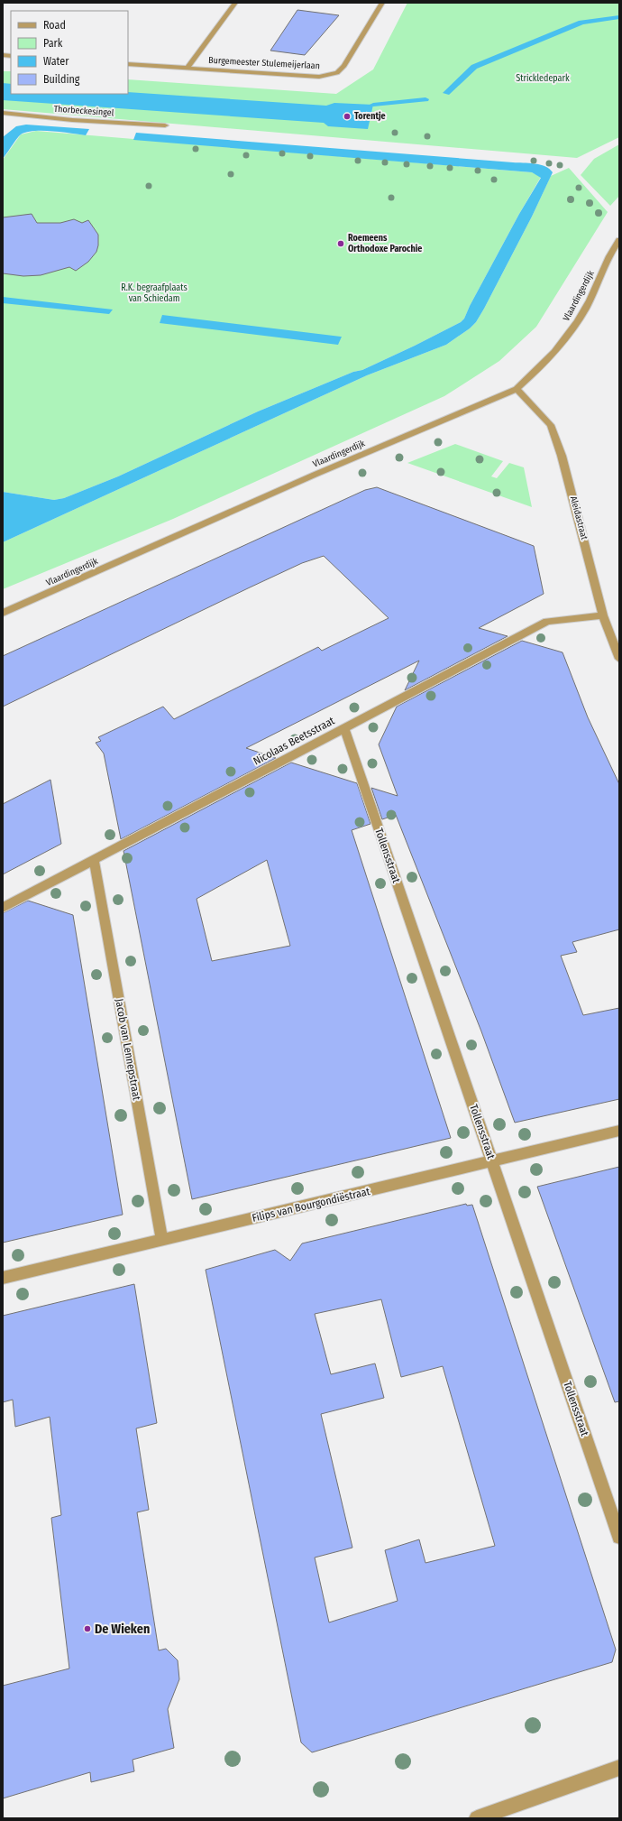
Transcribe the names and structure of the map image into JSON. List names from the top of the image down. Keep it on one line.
{"streets":{"street":["Burgemeester Stulemeijerlaan","Thorbeckesingel","Vlaardingerdijk","Aleidastraat","Nicolaas Beetsstraat","Tollensstraat","Jacob van Lennepstraat","Filips van Bourgondiëstraat"]},"crossings":[["Vlaardingerdijk","Aleidastraat"],["Aleidastraat","Nicolaas Beetsstraat"],["Nicolaas Beetsstraat","Tollensstraat"],["Nicolaas Beetsstraat","Jacob van Lennepstraat"],["Tollensstraat","Filips van Bourgondiëstraat"],["Jacob van Lennepstraat","Filips van Bourgondiëstraat"]],"parks":["Strickledepark","R.K. begraafplaats van Schiedam"],"places":["Torentje","Roemeens Orthodoxe Parochie","De Wieken"],"legend":["Road","Park","Water","Building"]}
